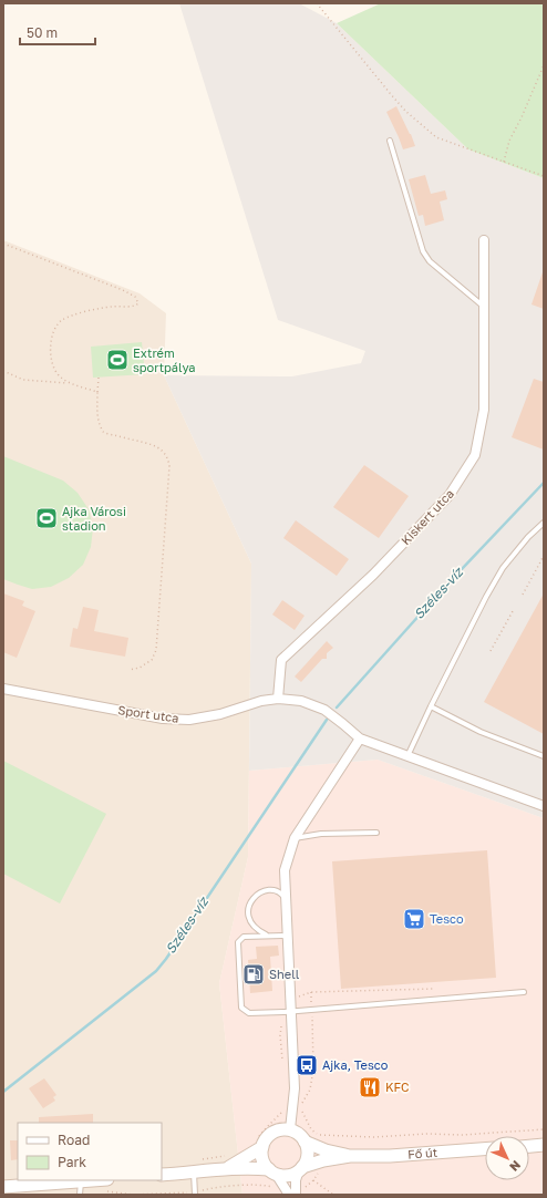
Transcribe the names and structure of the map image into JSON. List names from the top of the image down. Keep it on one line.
{"streets":{"main road":["Fő út"],"street":["Kiskert utca","Sport utca"]},"crossings":[["Kiskert utca","Sport utca"]],"water":["Széles-víz"],"places":{"sports":["Extrém sportpálya","Ajka Városi stadion"],"supermarket":["Tesco"],"fuel station":["Shell"],"bus stop":["Ajka, Tesco"],"restaurant":["KFC"]},"legend":["Road","Park"],"scale_bar":"50 m","north":"bottom right"}
